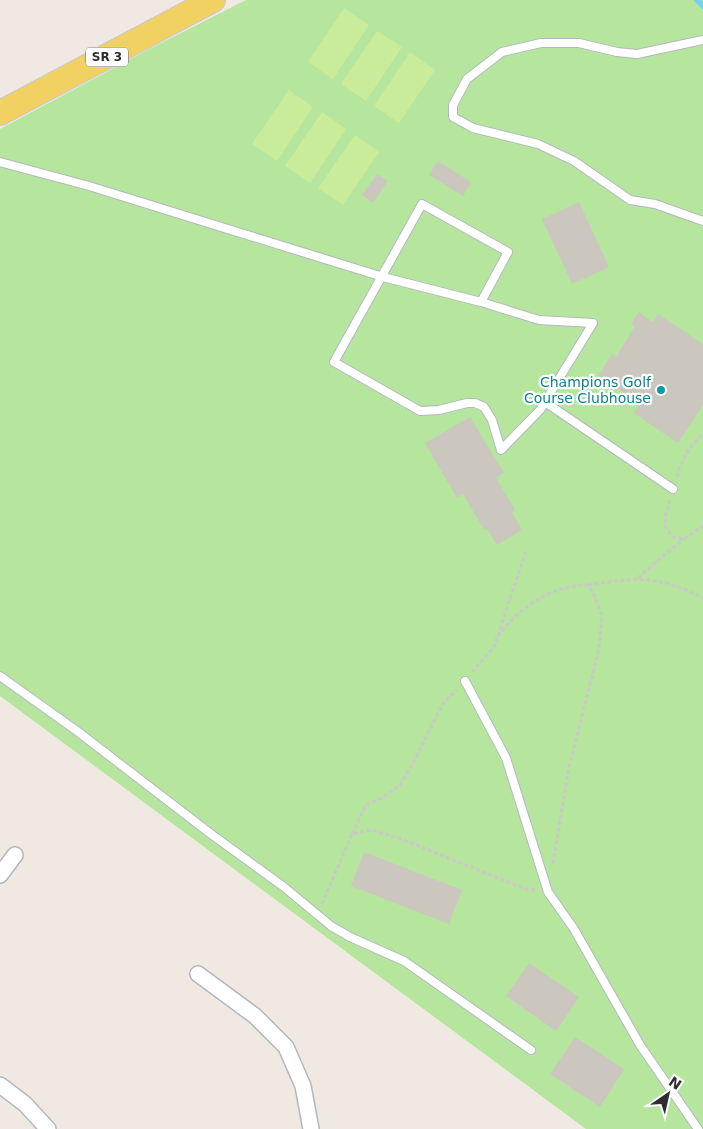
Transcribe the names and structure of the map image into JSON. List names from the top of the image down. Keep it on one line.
{"streets":{"main road":["SR 3"]},"places":["Champions Golf Course Clubhouse"],"north":"top right"}
